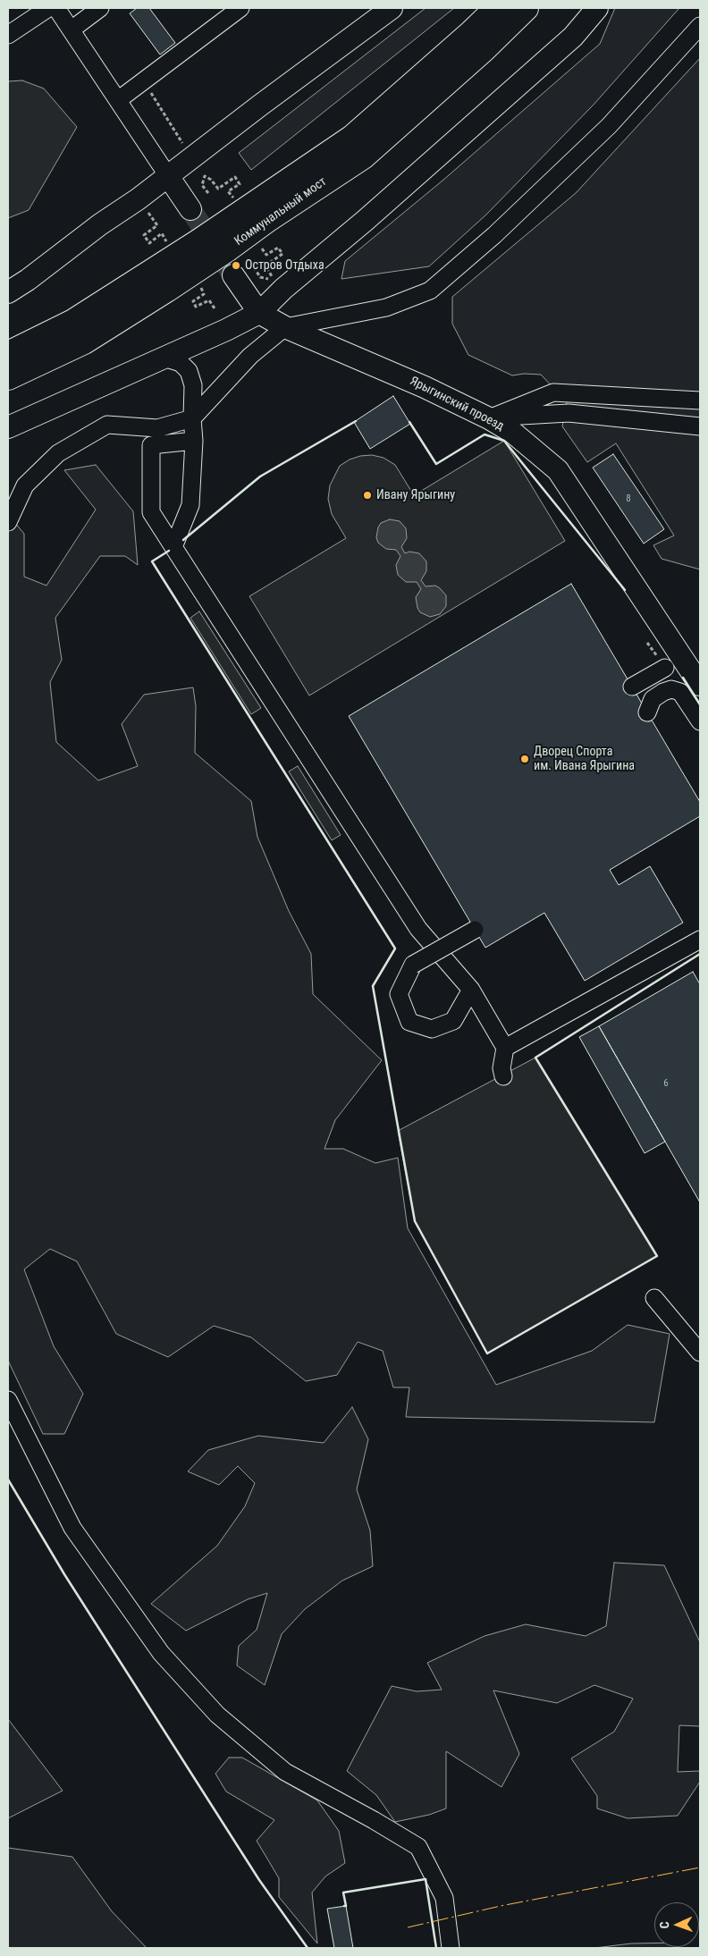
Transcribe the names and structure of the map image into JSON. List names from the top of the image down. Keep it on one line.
{"streets":{"highway":["Коммунальный мост"],"main road":["Ярыгинский проезд"]},"places":["Остров Отдыха","Ивану Ярыгину","Дворец Спорта им. Ивана Ярыгина"],"house_numbers":["8","6"],"north":"left"}
